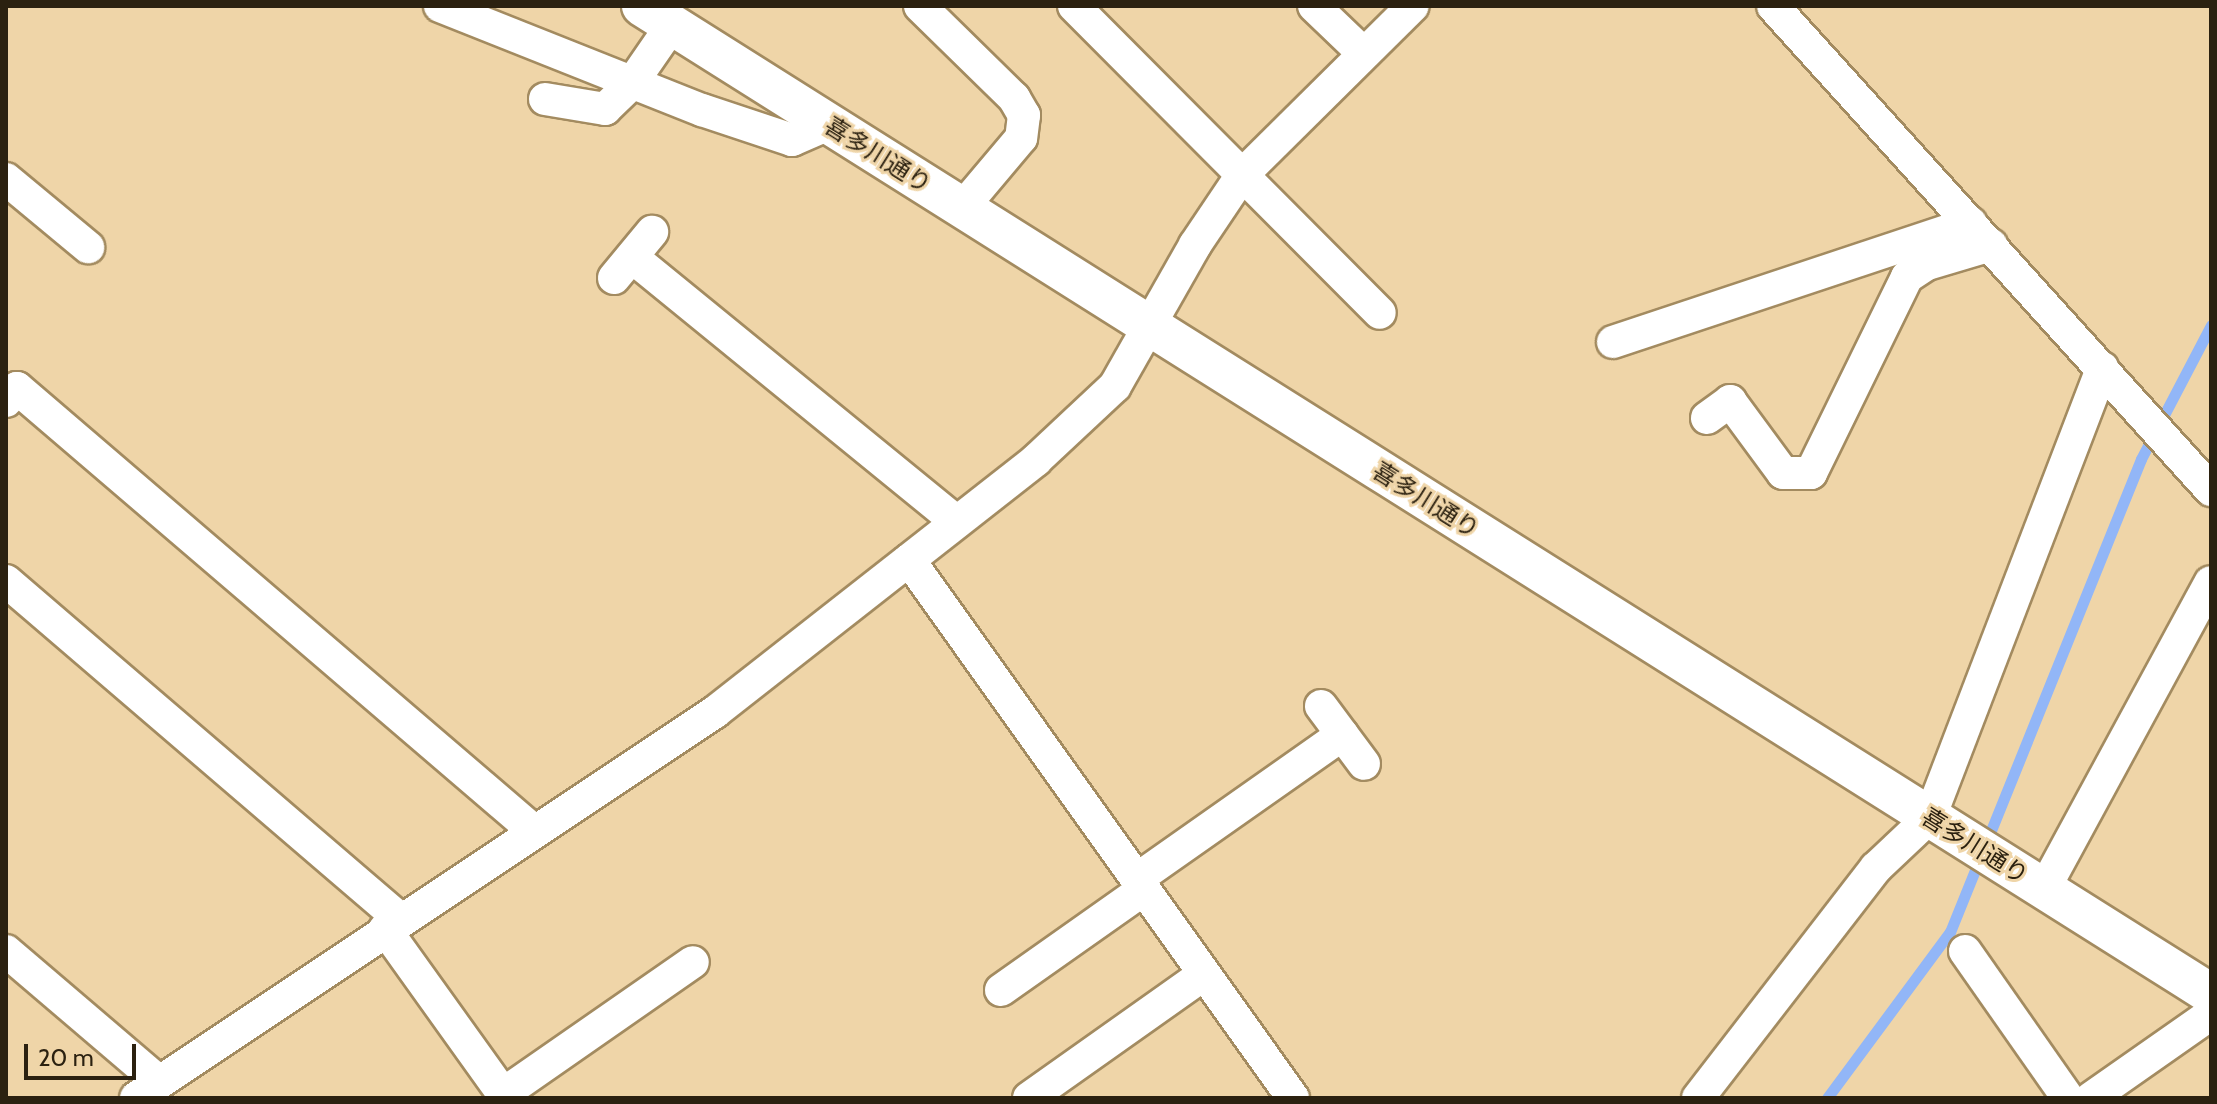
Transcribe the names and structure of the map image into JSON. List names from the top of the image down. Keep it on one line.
{"streets":{"street":["喜多川通り"]},"scale_bar":"20 m"}
